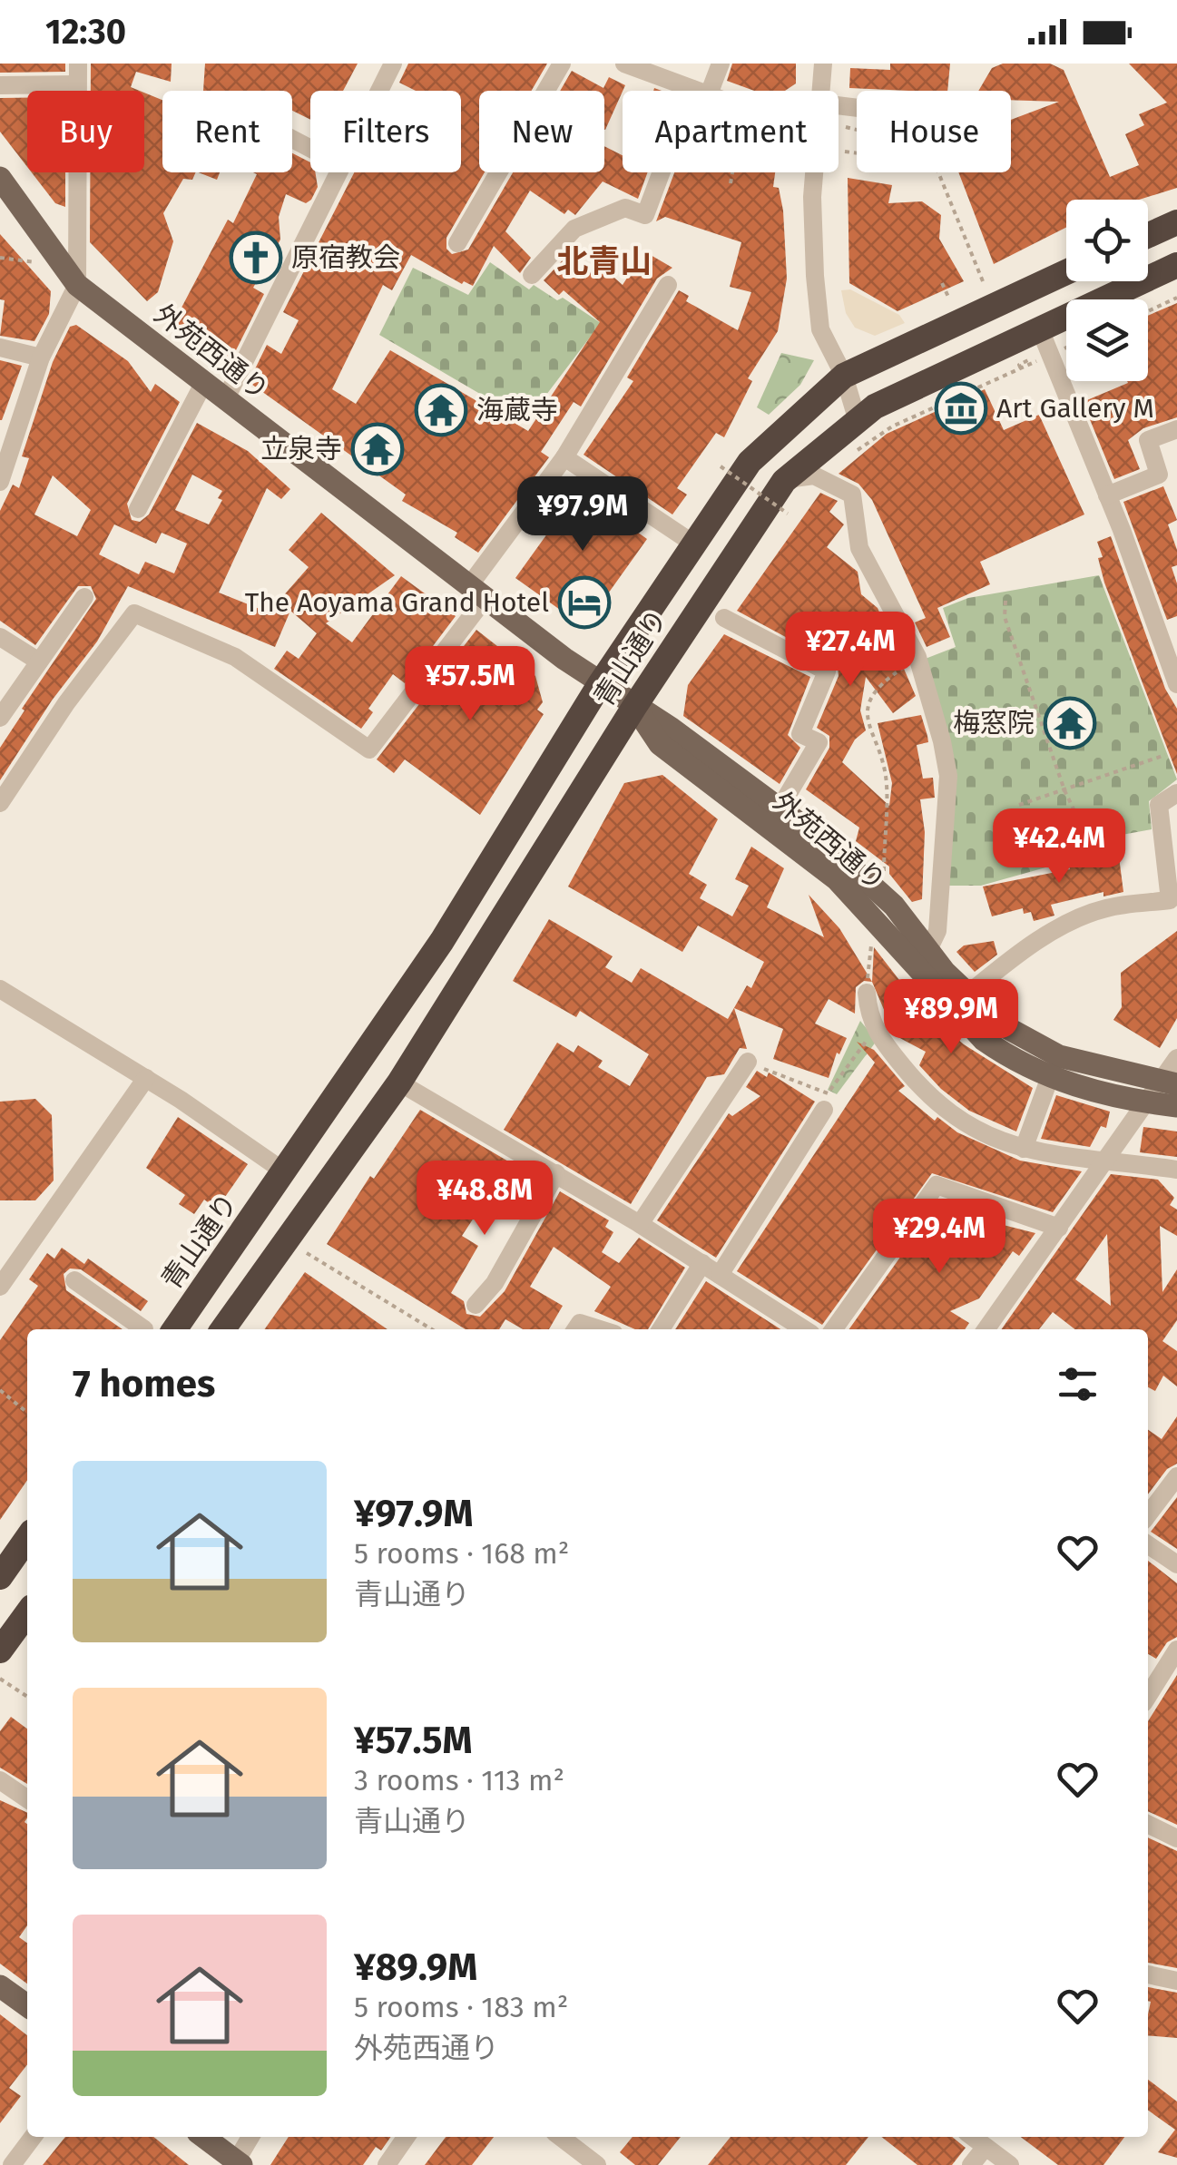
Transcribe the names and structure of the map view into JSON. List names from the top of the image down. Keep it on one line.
{"streets":{"highway":["青山通り"],"main road":["外苑西通り"]},"crossings":[["外苑西通り","青山通り"]],"districts":["北青山"],"places":{"church":["原宿教会"],"museum":["Art Gallery M"],"temple":["海蔵寺","立泉寺","梅窓院"],"hotel":["The Aoyama Grand Hotel"]},"page":{"status":"12:30","chip":["Buy","Rent","Filters","New","Apartment","House"],"price":["¥97.9M","¥27.4M","¥57.5M","¥42.4M","¥89.9M","¥48.8M","¥29.4M"],"heading":"7 homes","list":[{"name":"¥97.9M","note":"5 rooms · 168 m² · 青山通り"},{"name":"¥57.5M","note":"3 rooms · 113 m² · 青山通り"},{"name":"¥89.9M","note":"5 rooms · 183 m² · 外苑西通り"}]}}
